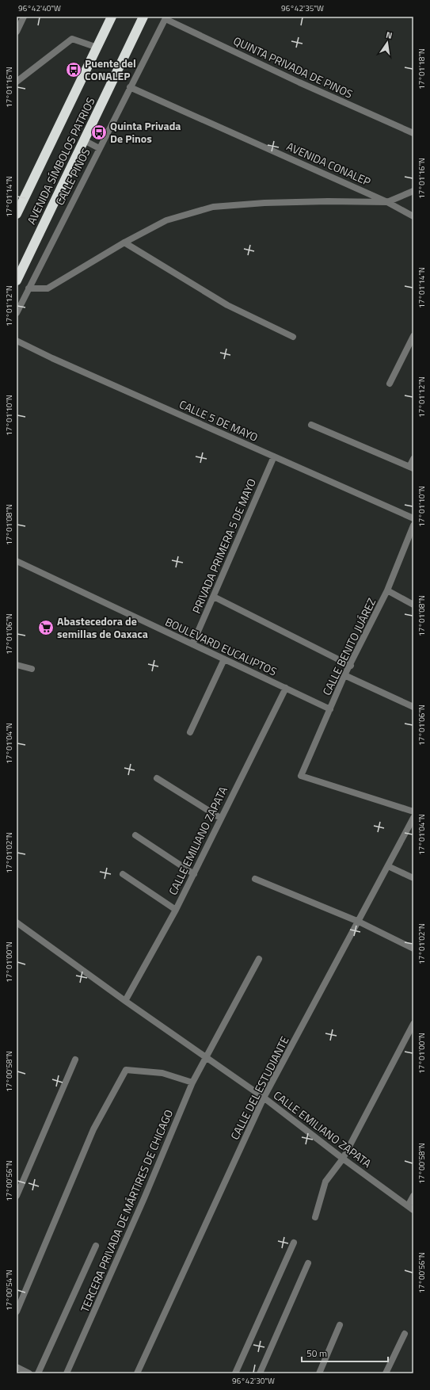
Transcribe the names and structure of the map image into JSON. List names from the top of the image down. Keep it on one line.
{"streets":{"highway":["AVENIDA SÍMBOLOS PATRIOS"],"street":["QUINTA PRIVADA DE PINOS","AVENIDA CONALEP","CALLE PINOS","CALLE 5 DE MAYO","PRIVADA PRIMERA 5 DE MAYO","BOULEVARD EUCALIPTOS","CALLE BENITO JUÁREZ","CALLE EMILIANO ZAPATA","CALLE DEL ESTUDIANTE","TERCERA PRIVADA DE MÁRTIRES DE CHICAGO"]},"crossings":[["QUINTA PRIVADA DE PINOS","CALLE PINOS"],["AVENIDA CONALEP","CALLE PINOS"],["CALLE 5 DE MAYO","PRIVADA PRIMERA 5 DE MAYO"],["PRIVADA PRIMERA 5 DE MAYO","BOULEVARD EUCALIPTOS"],["BOULEVARD EUCALIPTOS","CALLE BENITO JUÁREZ"],["BOULEVARD EUCALIPTOS","CALLE EMILIANO ZAPATA"],["CALLE EMILIANO ZAPATA","CALLE DEL ESTUDIANTE"],["CALLE EMILIANO ZAPATA","TERCERA PRIVADA DE MÁRTIRES DE CHICAGO"]],"places":{"bus stop":["Puente del CONALEP","Quinta Privada De Pinos"],"supermarket":["Abastecedora de semillas de Oaxaca"]},"scale_bar":"50 m","north":"top","coordinates":["96°42'40\"W","96°42'35\"W","17°01'18\"N","17°01'16\"N","17°01'14\"N","17°01'12\"N","17°01'10\"N","17°01'08\"N","17°01'06\"N","17°01'04\"N","17°01'02\"N","17°01'00\"N","17°00'58\"N","17°00'56\"N","17°00'54\"N","96°42'30\"W"]}
